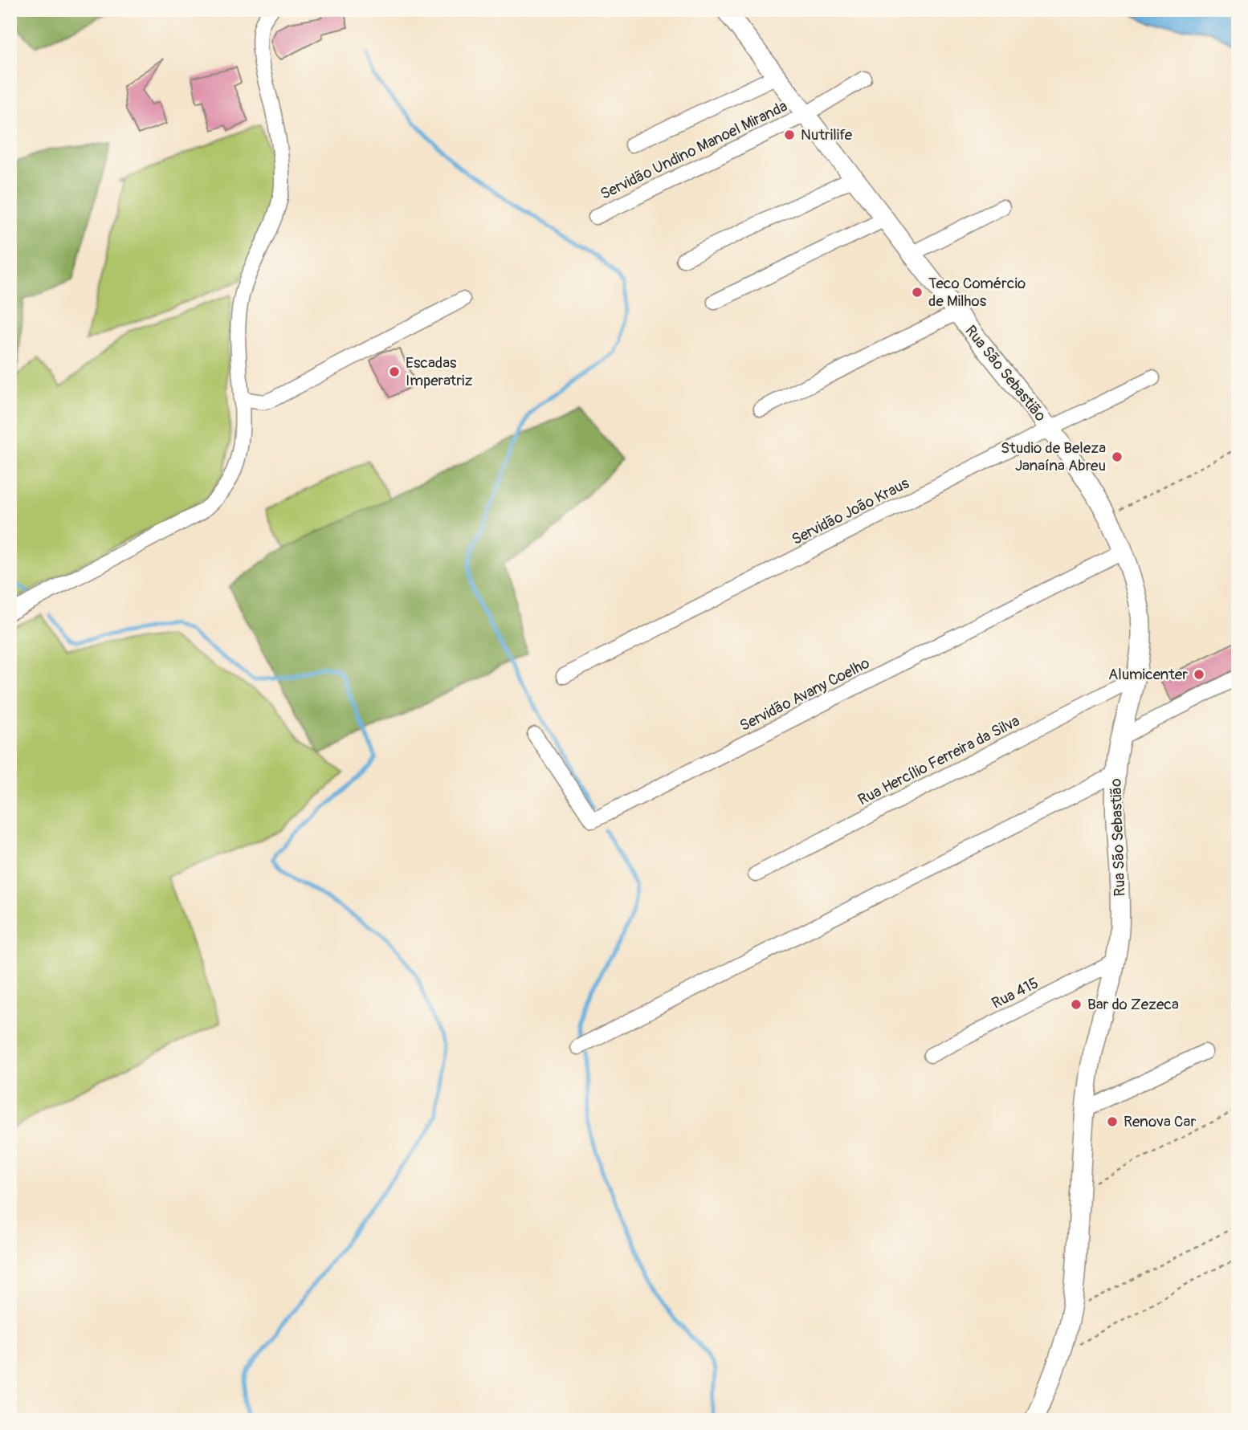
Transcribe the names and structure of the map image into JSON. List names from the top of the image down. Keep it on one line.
{"streets":{"main road":["Rua São Sebastião"],"street":["Servidão Undino Manoel Miranda","Servidão João Kraus","Servidão Avany Coelho","Rua Hercílio Ferreira da Silva","Rua 415"]},"crossings":[["Servidão Undino Manoel Miranda","Rua São Sebastião"],["Rua São Sebastião","Servidão João Kraus"],["Rua São Sebastião","Servidão Avany Coelho"],["Rua São Sebastião","Rua Hercílio Ferreira da Silva"],["Rua São Sebastião","Rua 415"]],"places":["Nutrilife","Teco Comércio de Milhos","Escadas Imperatriz","Studio de Beleza Janaína Abreu","Alumicenter","Bar do Zezeca","Renova Car"]}
